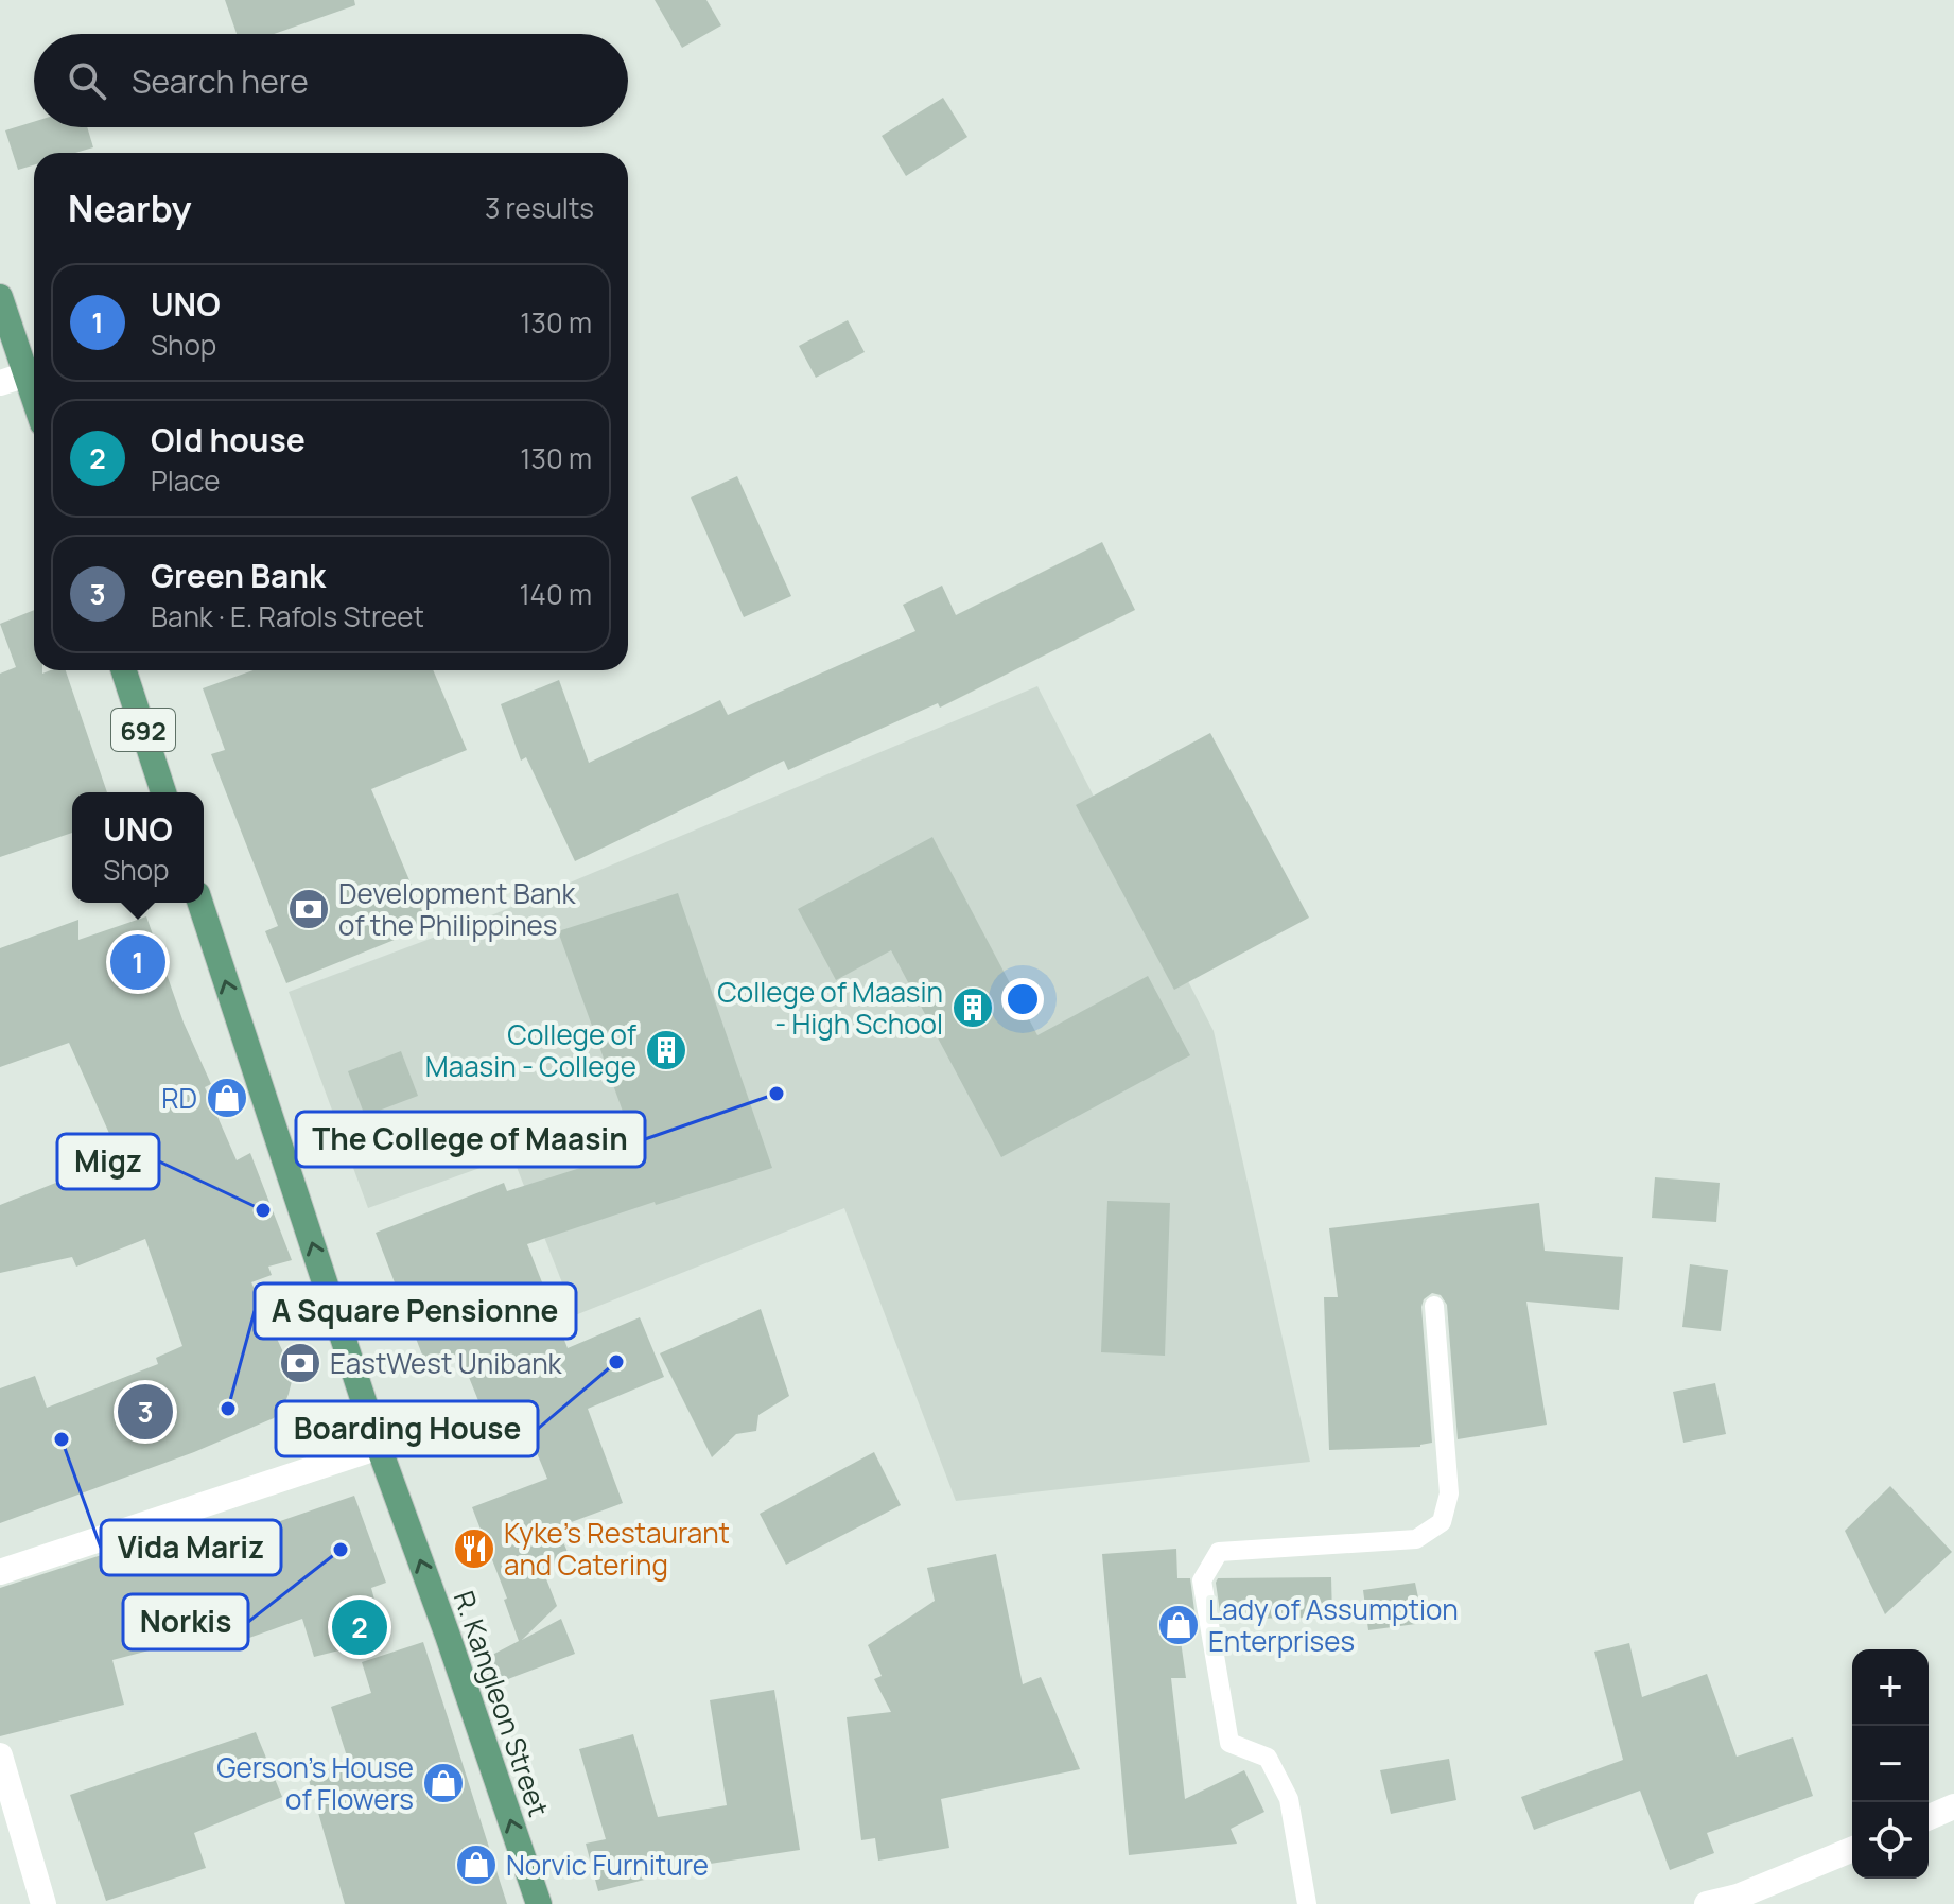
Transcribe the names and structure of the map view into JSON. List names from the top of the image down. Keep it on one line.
{"streets":{"main road":["692","R. Kangleon Street"]},"one_way":["R. Kangleon Street"],"places":{"bank":["Development Bank of the Philippines","EastWest Unibank"],"building":["College of Maasin - High School","College of Maasin - College"],"other":["The College of Maasin","Migz","Boarding House","A Square Pensionne","Vida Mariz","Norkis"],"shop":["RD","Lady of Assumption Enterprises","Gerson's House of Flowers","Norvic Furniture"],"restaurant":["Kyke's Restaurant and Catering"]},"page":{"search":"Search here","heading":["Nearby","3 results"],"list":[{"mark":"1","name":"UNO","note":"Shop","value":"130 m"},{"mark":"2","name":"Old house","note":"Place","value":"130 m"},{"mark":"3","name":"Green Bank","note":"Bank · E. Rafols Street","value":"140 m"}],"popup":["UNO","Shop"],"pins":["1","3","2"],"map_buttons":["+","−"]}}
